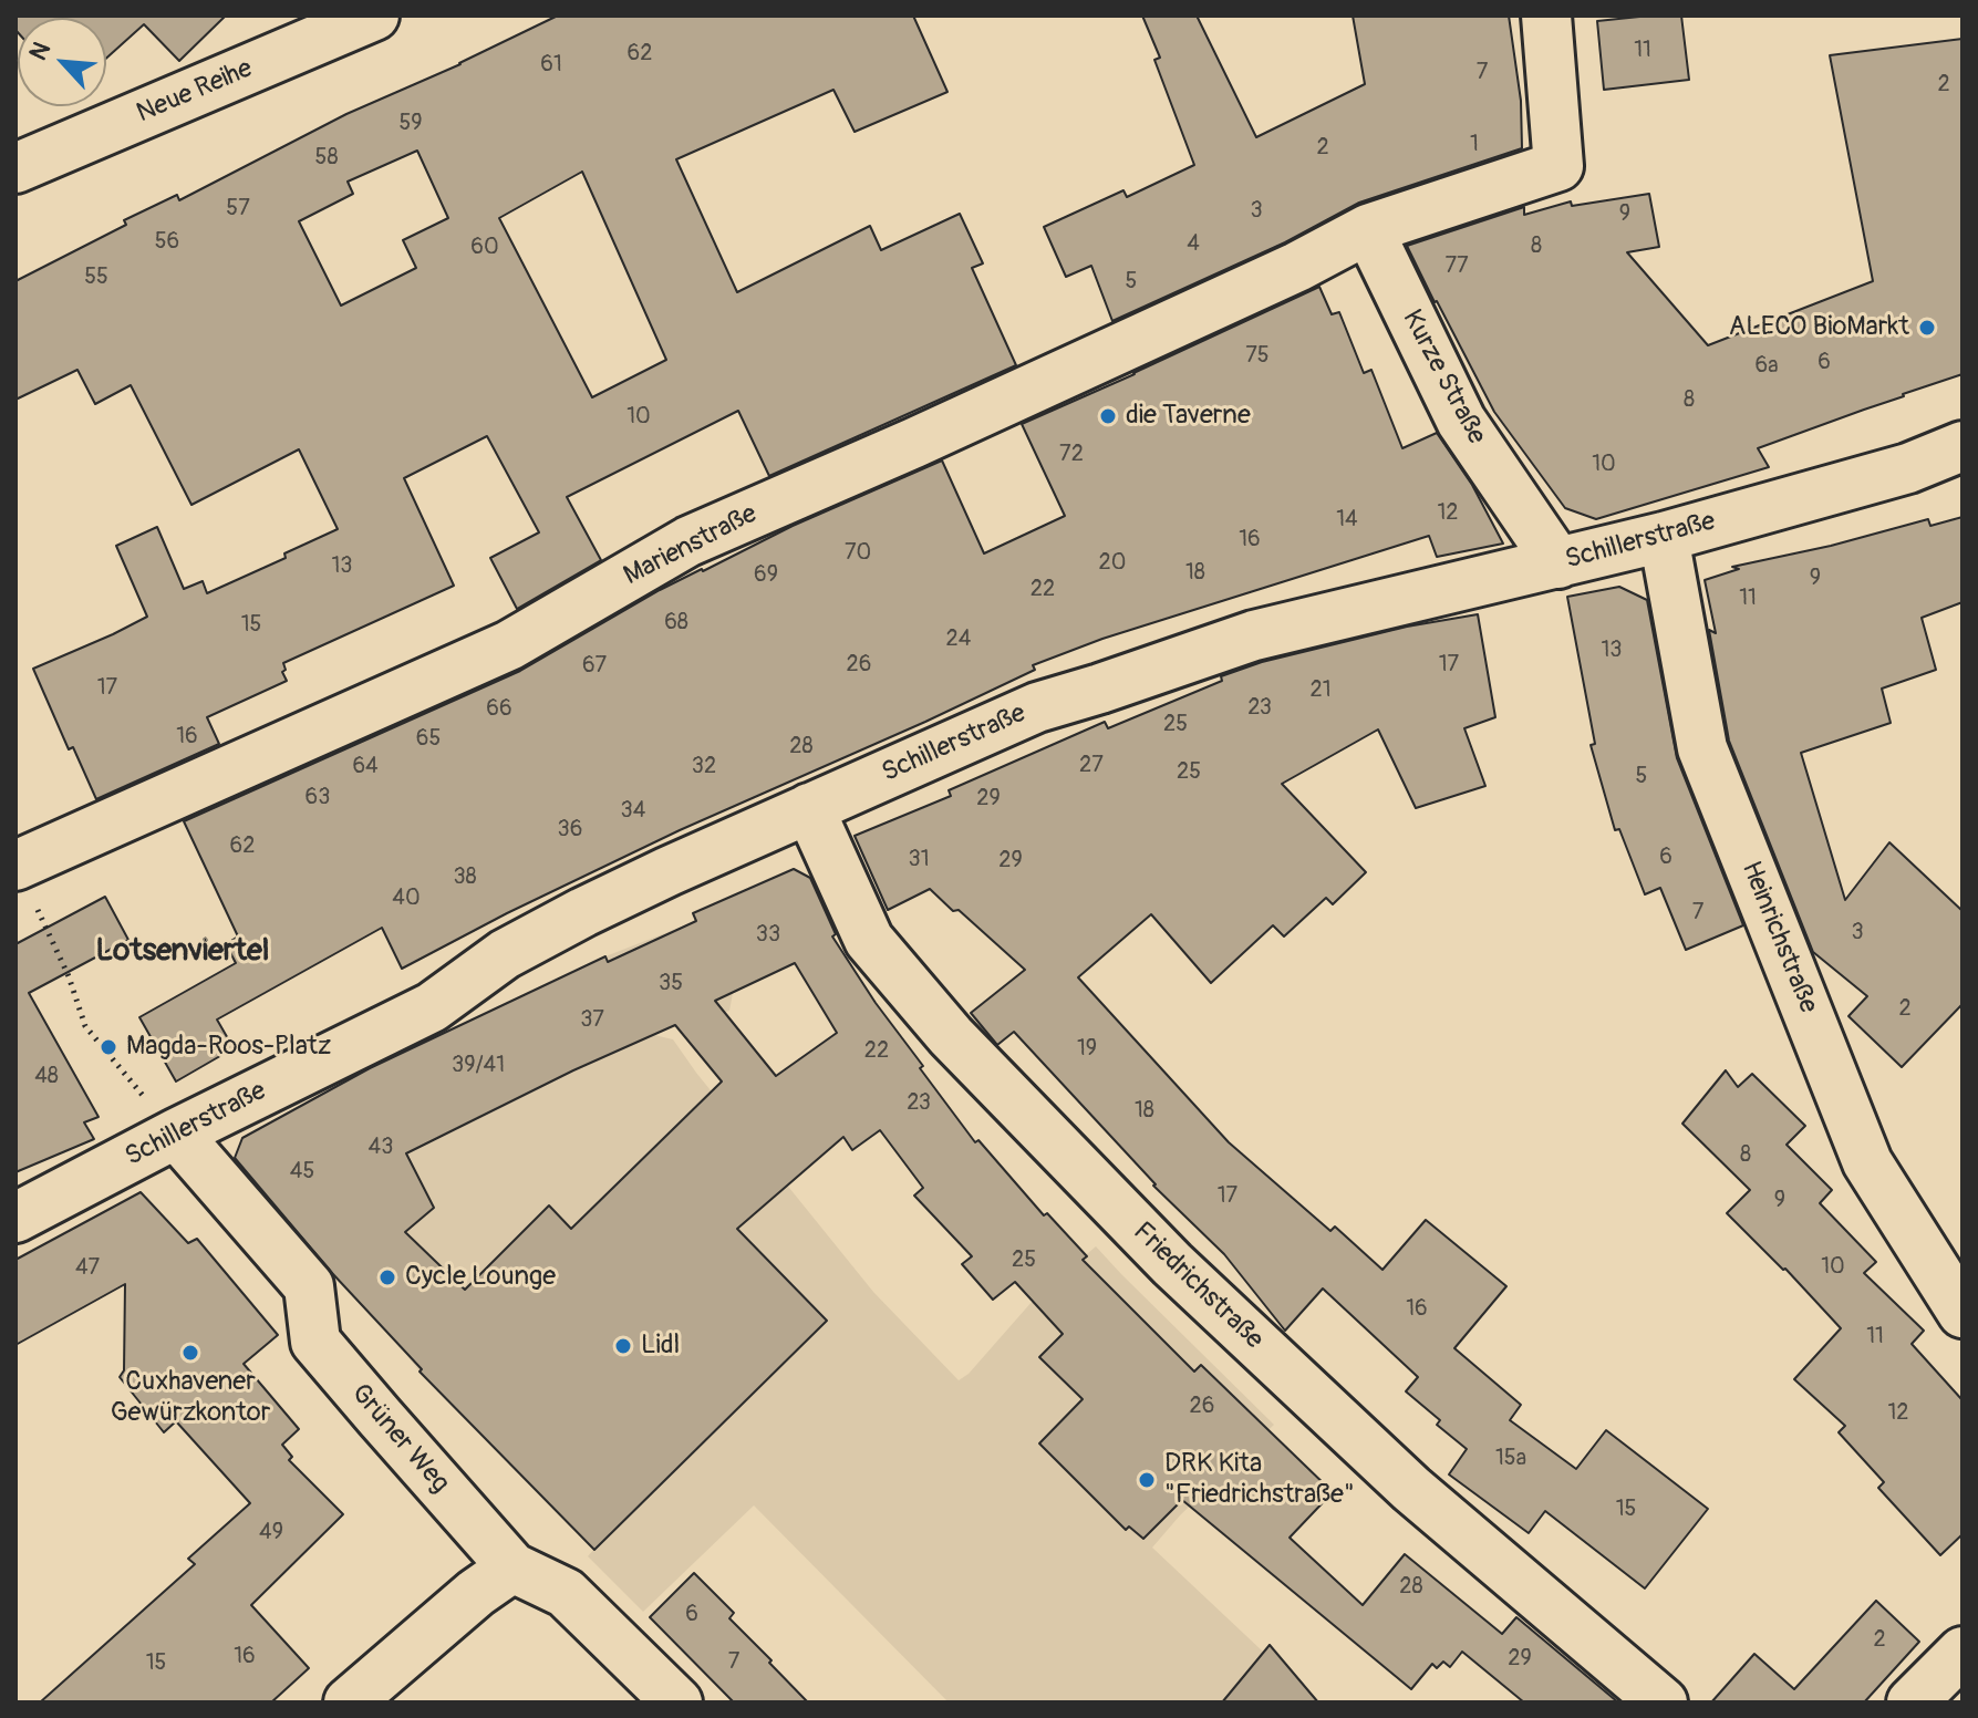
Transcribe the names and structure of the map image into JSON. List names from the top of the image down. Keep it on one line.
{"streets":{"street":["Neue Reihe","Kurze Straße","Schillerstraße","Marienstraße","Heinrichstraße","Friedrichstraße","Grüner Weg"]},"crossings":[["Kurze Straße","Schillerstraße"],["Kurze Straße","Marienstraße"],["Schillerstraße","Heinrichstraße"],["Schillerstraße","Friedrichstraße"],["Schillerstraße","Grüner Weg"]],"districts":["Lotsenviertel"],"places":["ALECO BioMarkt","die Taverne","Magda-Roos-Platz","Cycle Lounge","Lidl","Cuxhavener Gewürzkontor","DRK Kita \"Friedrichstraße\""],"house_numbers":["11","62","61","7","2","59","1","2","58","57","3","9","56","4","8","60","77","55","5","75","6","6a","8","10","72","10","12","14","16","70","20","13","18","69","9","22","11","68","15","24","13","26","17","67","17","21","23","66","25","16","65","28","27","64","32","25","5","63","29","34","36","62","6","31","29","38","40","7","3","33","35","2","37","19","22","39/41","48","23","18","43","8","45","17","9","25","10","47","16","11","26","12","15a","15","49","28","6","2","16","29","7","15"],"north":"top left"}
